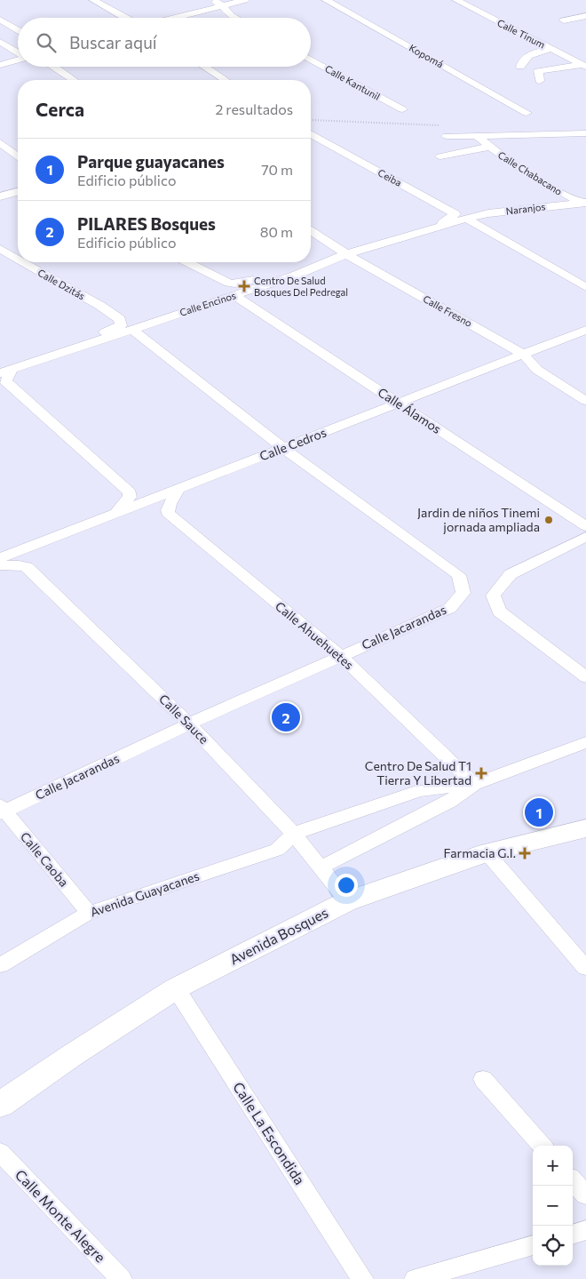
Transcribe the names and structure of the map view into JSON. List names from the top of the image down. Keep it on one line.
{"streets":{"street":["Calle Tinum","Kopomá","Calle Kantunil","Calle Chabacano","Ceiba","Naranjos","Calle Dzitás","Calle Encinos","Calle Fresno","Calle Álamos","Calle Cedros","Calle Jacarandas","Calle Ahuehuetes","Calle Sauce","Calle Caoba","Avenida Guayacanes","Avenida Bosques","Calle La Escondida","Calle Monte Alegre"]},"crossings":[["Calle Chabacano","Naranjos"],["Ceiba","Calle Encinos"],["Naranjos","Calle Encinos"],["Calle Dzitás","Calle Encinos"],["Calle Dzitás","Calle Jacarandas"],["Calle Encinos","Calle Fresno"],["Calle Encinos","Calle Álamos"],["Calle Encinos","Calle Jacarandas"],["Calle Fresno","Calle Cedros"],["Calle Álamos","Calle Cedros"],["Calle Cedros","Calle Jacarandas"],["Calle Cedros","Calle Ahuehuetes"],["Calle Jacarandas","Calle Ahuehuetes"],["Calle Jacarandas","Calle Sauce"],["Calle Jacarandas","Calle Caoba"],["Calle Sauce","Avenida Guayacanes"],["Calle Sauce","Avenida Bosques"],["Calle Caoba","Avenida Guayacanes"],["Avenida Bosques","Calle La Escondida"]],"places":{"health":["Centro De Salud Bosques Del Pedregal","Centro De Salud T1 Tierra Y Libertad","Farmacia G.I."],"other":["Jardin de niños Tinemi jornada ampliada"]},"page":{"search":"Buscar aquí","heading":["Cerca","2 resultados"],"list":[{"mark":"1","name":"Parque guayacanes","note":"Edificio público","value":"70 m"},{"mark":"2","name":"PILARES Bosques","note":"Edificio público","value":"80 m"}],"pins":["2","1"],"map_buttons":["+","−"]}}
